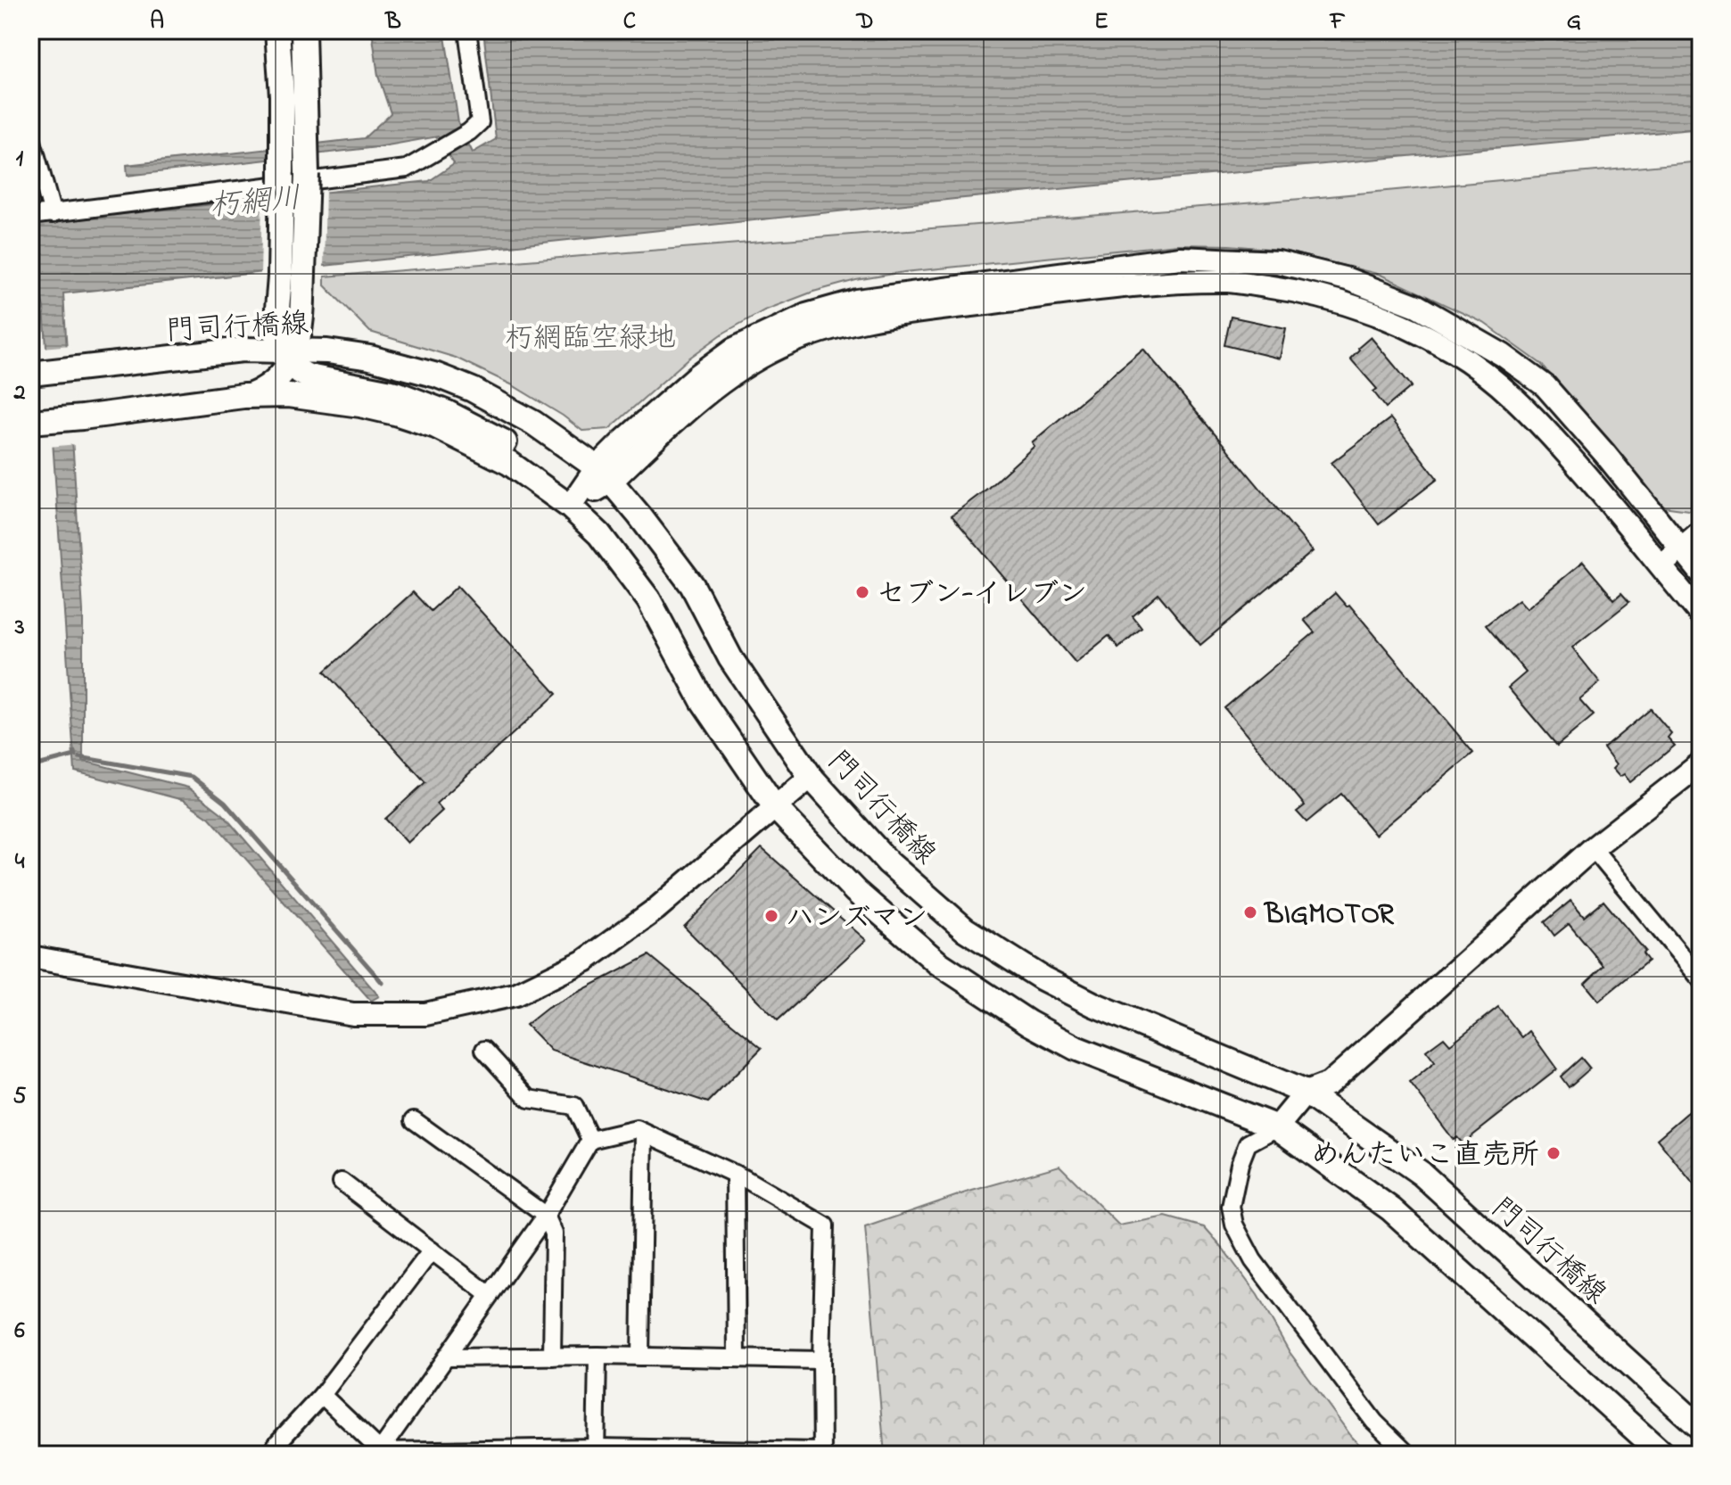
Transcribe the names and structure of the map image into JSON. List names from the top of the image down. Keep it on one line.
{"streets":{"main road":["門司行橋線"]},"water":["朽網川"],"parks":["朽網臨空緑地"],"places":["セブン-イレブン","BIGMOTOR","ハンズマン","めんたいこ直売所"],"grid":{"columns":["A","B","C","D","E","F","G"],"rows":["1","2","3","4","5","6"]}}
